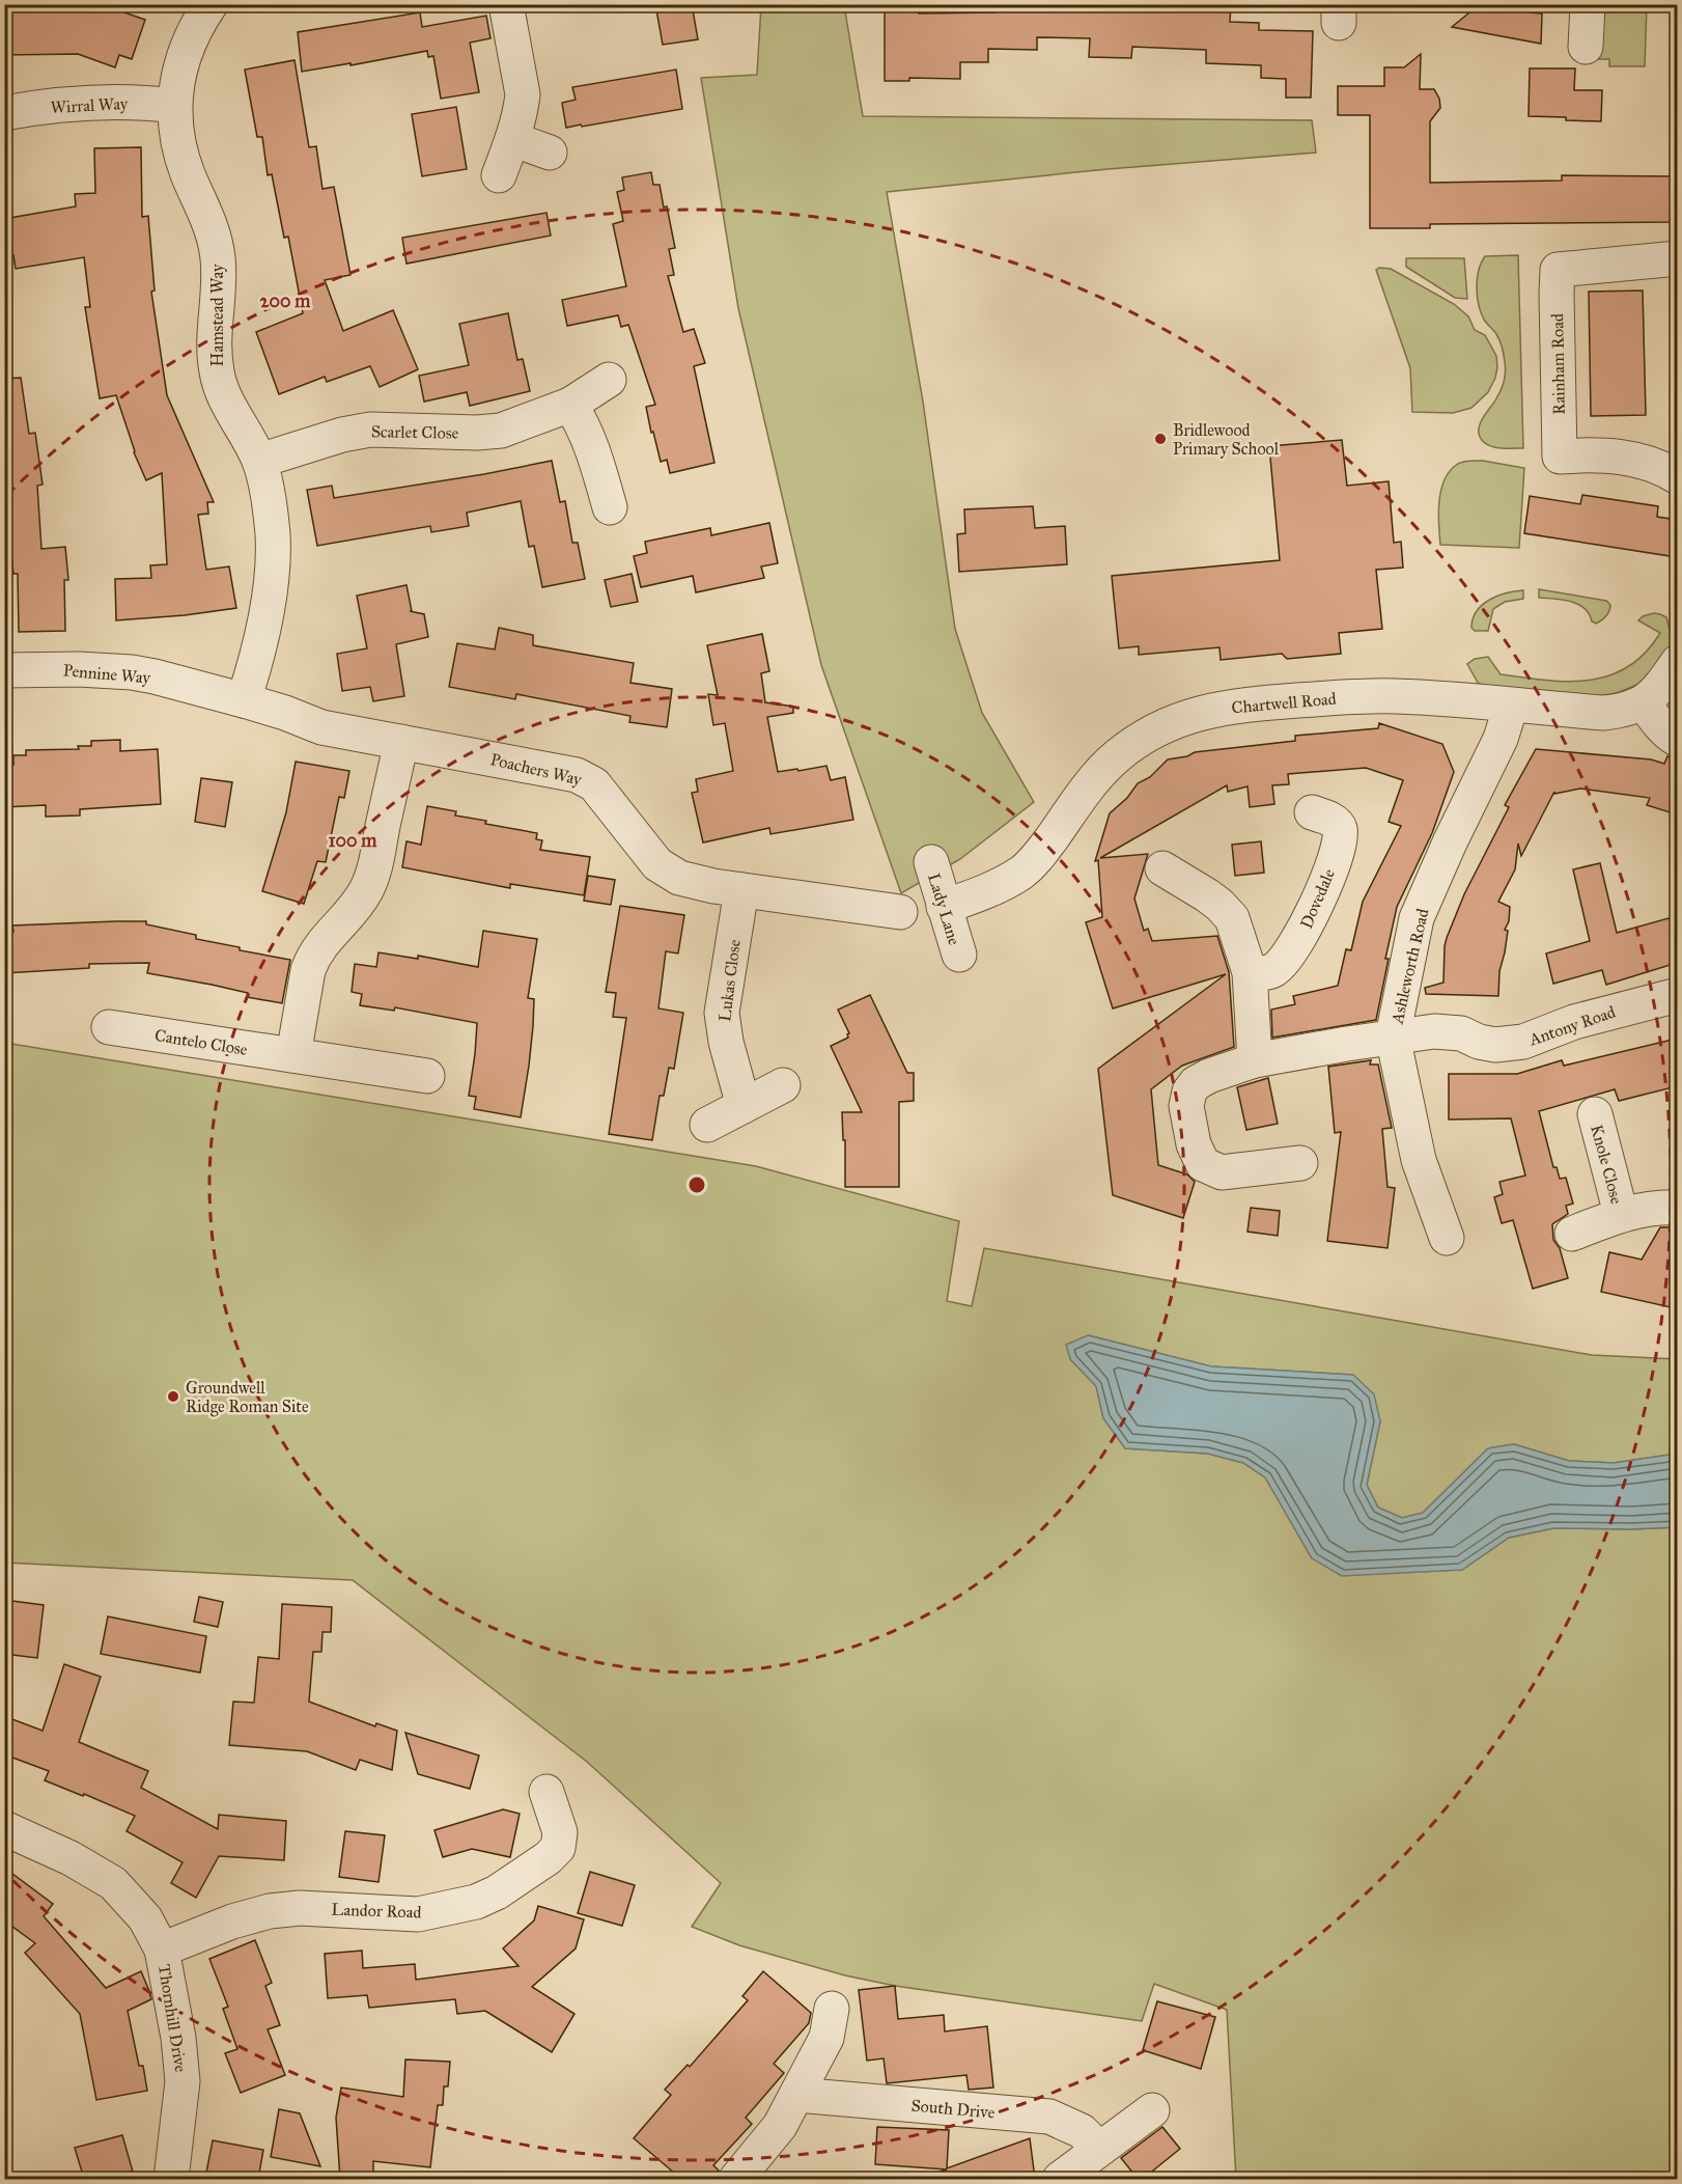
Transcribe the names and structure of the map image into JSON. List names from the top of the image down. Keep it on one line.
{"streets":{"street":["Wirral Way","Hamstead Way","Rainham Road","Scarlet Close","Pennine Way","Chartwell Road","Poachers Way","Dovedale","Lady Lane","Ashleworth Road","Lukas Close","Antony Road","Cantelo Close","Knole Close","Landor Road","Thornhill Drive","South Drive"]},"crossings":[["Wirral Way","Hamstead Way"],["Hamstead Way","Scarlet Close"],["Hamstead Way","Pennine Way"],["Hamstead Way","Poachers Way"],["Pennine Way","Poachers Way"],["Chartwell Road","Lady Lane"],["Chartwell Road","Ashleworth Road"],["Poachers Way","Lukas Close"],["Ashleworth Road","Antony Road"],["Landor Road","Thornhill Drive"]],"places":["Bridlewood Primary School","Groundwell Ridge Roman Site"],"rings":["200 m","100 m"]}
